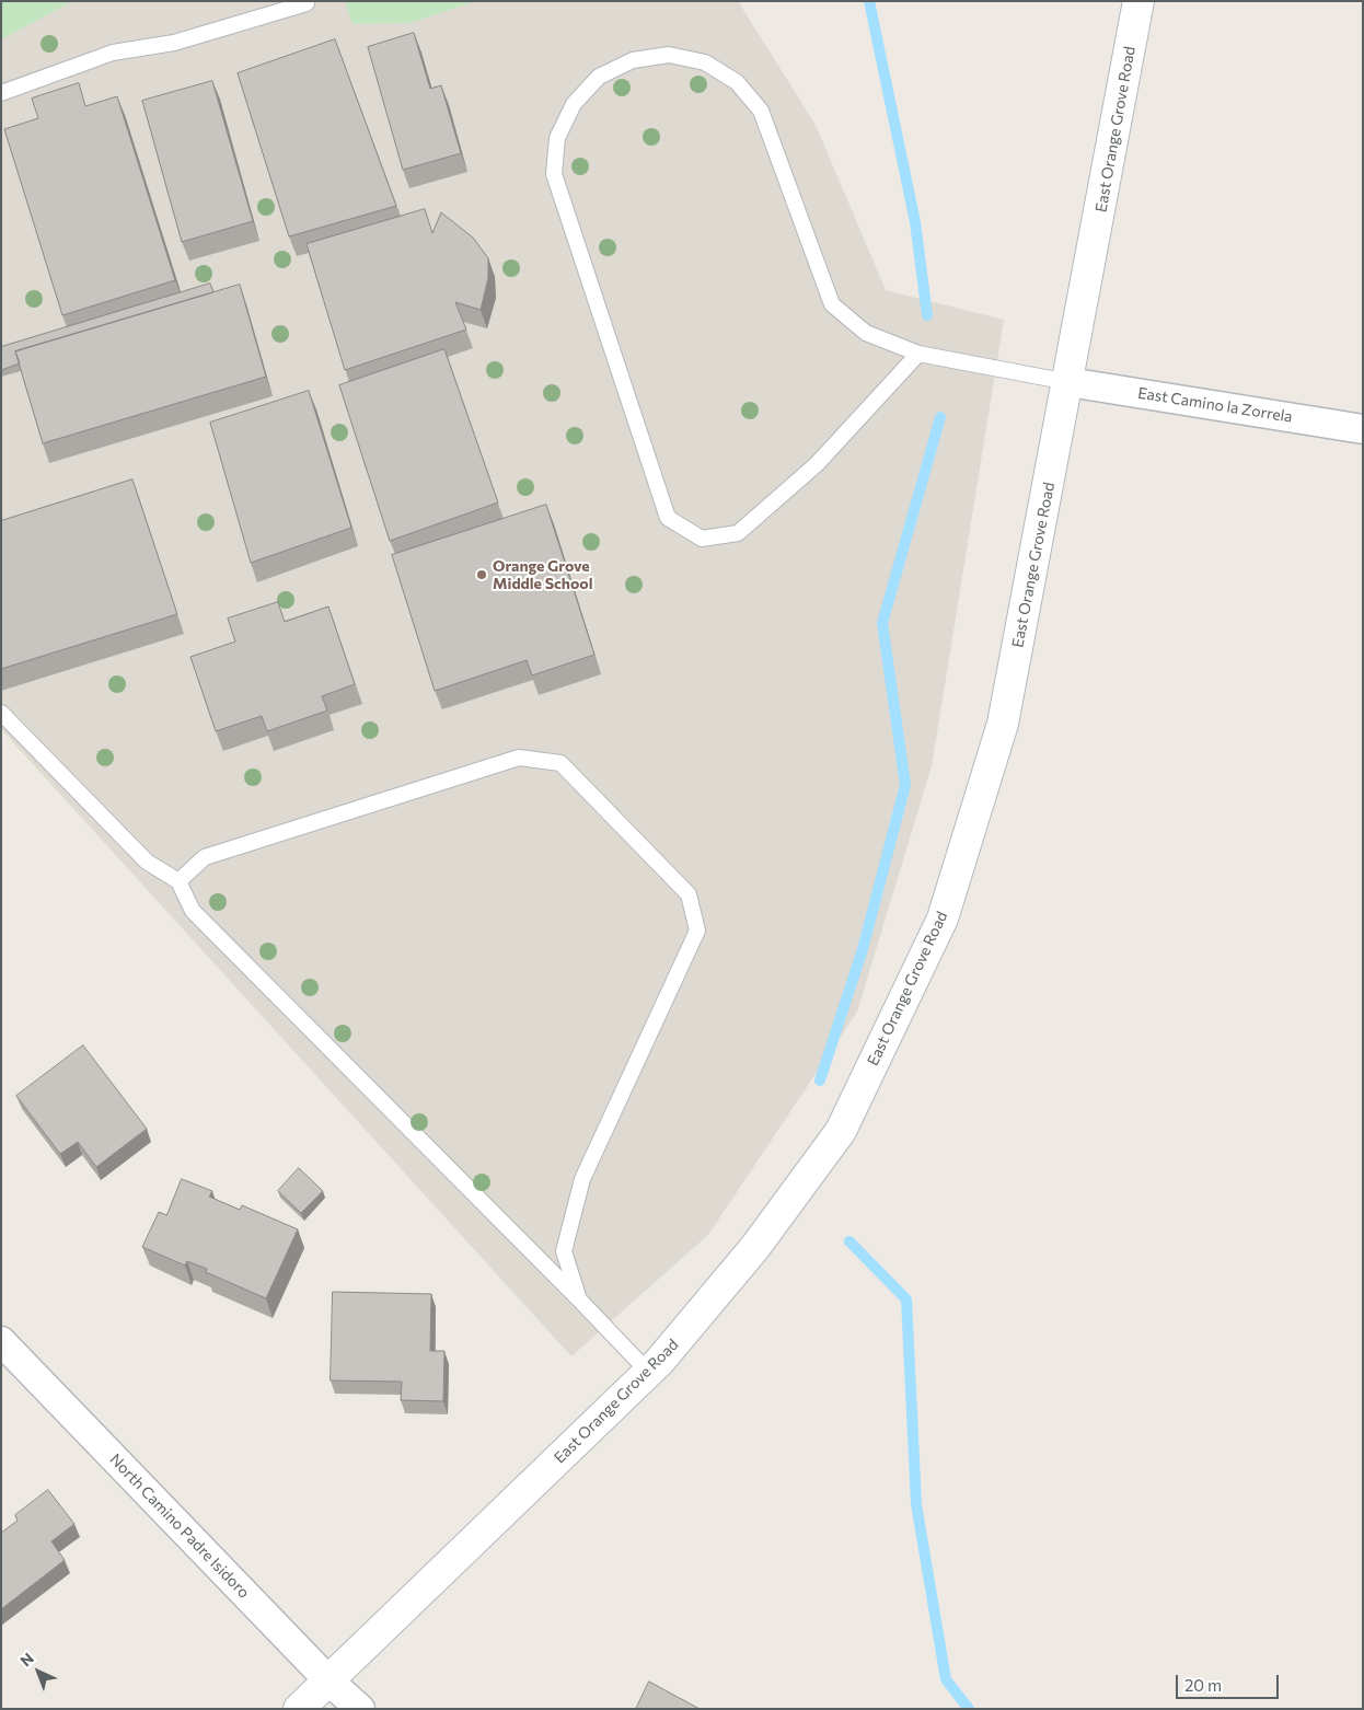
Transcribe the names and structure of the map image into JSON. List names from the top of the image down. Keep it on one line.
{"streets":{"main road":["East Orange Grove Road"],"street":["East Camino la Zorrela","North Camino Padre Isidoro"]},"crossings":[["East Orange Grove Road","East Camino la Zorrela"],["East Orange Grove Road","North Camino Padre Isidoro"]],"places":["Orange Grove Middle School"],"scale_bar":"20 m","north":"top left"}
